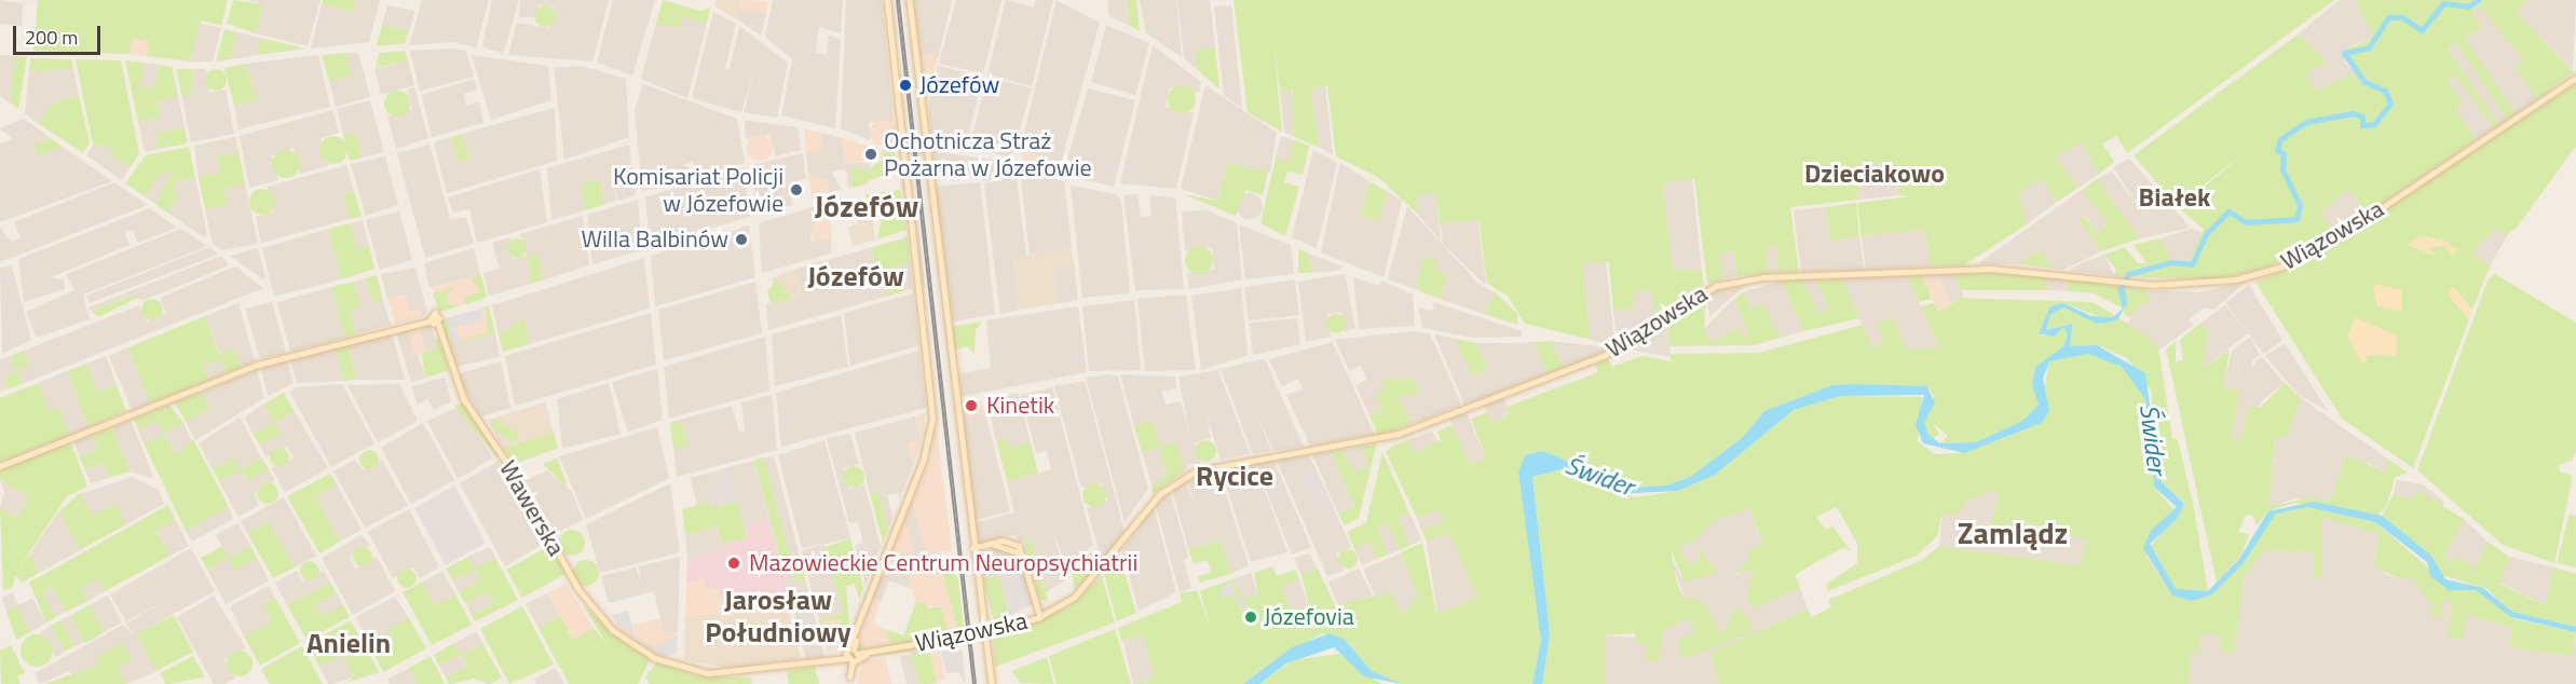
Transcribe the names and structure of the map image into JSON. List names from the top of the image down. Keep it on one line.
{"streets":{"main road":["Wiązowska","Wawerska"]},"crossings":[["Wiązowska","Wawerska"]],"districts":["Dzieciakowo","Białek","Józefów","Józefów","Rycice","Zamlądz","Jarosław Południowy","Anielin"],"water":["Świder"],"places":["Józefów","Ochotnicza Straż Pożarna w Józefowie","Komisariat Policji w Józefowie","Willa Balbinów","Kinetik","Mazowieckie Centrum Neuropsychiatrii","Józefovia"],"scale_bar":"200 m"}
